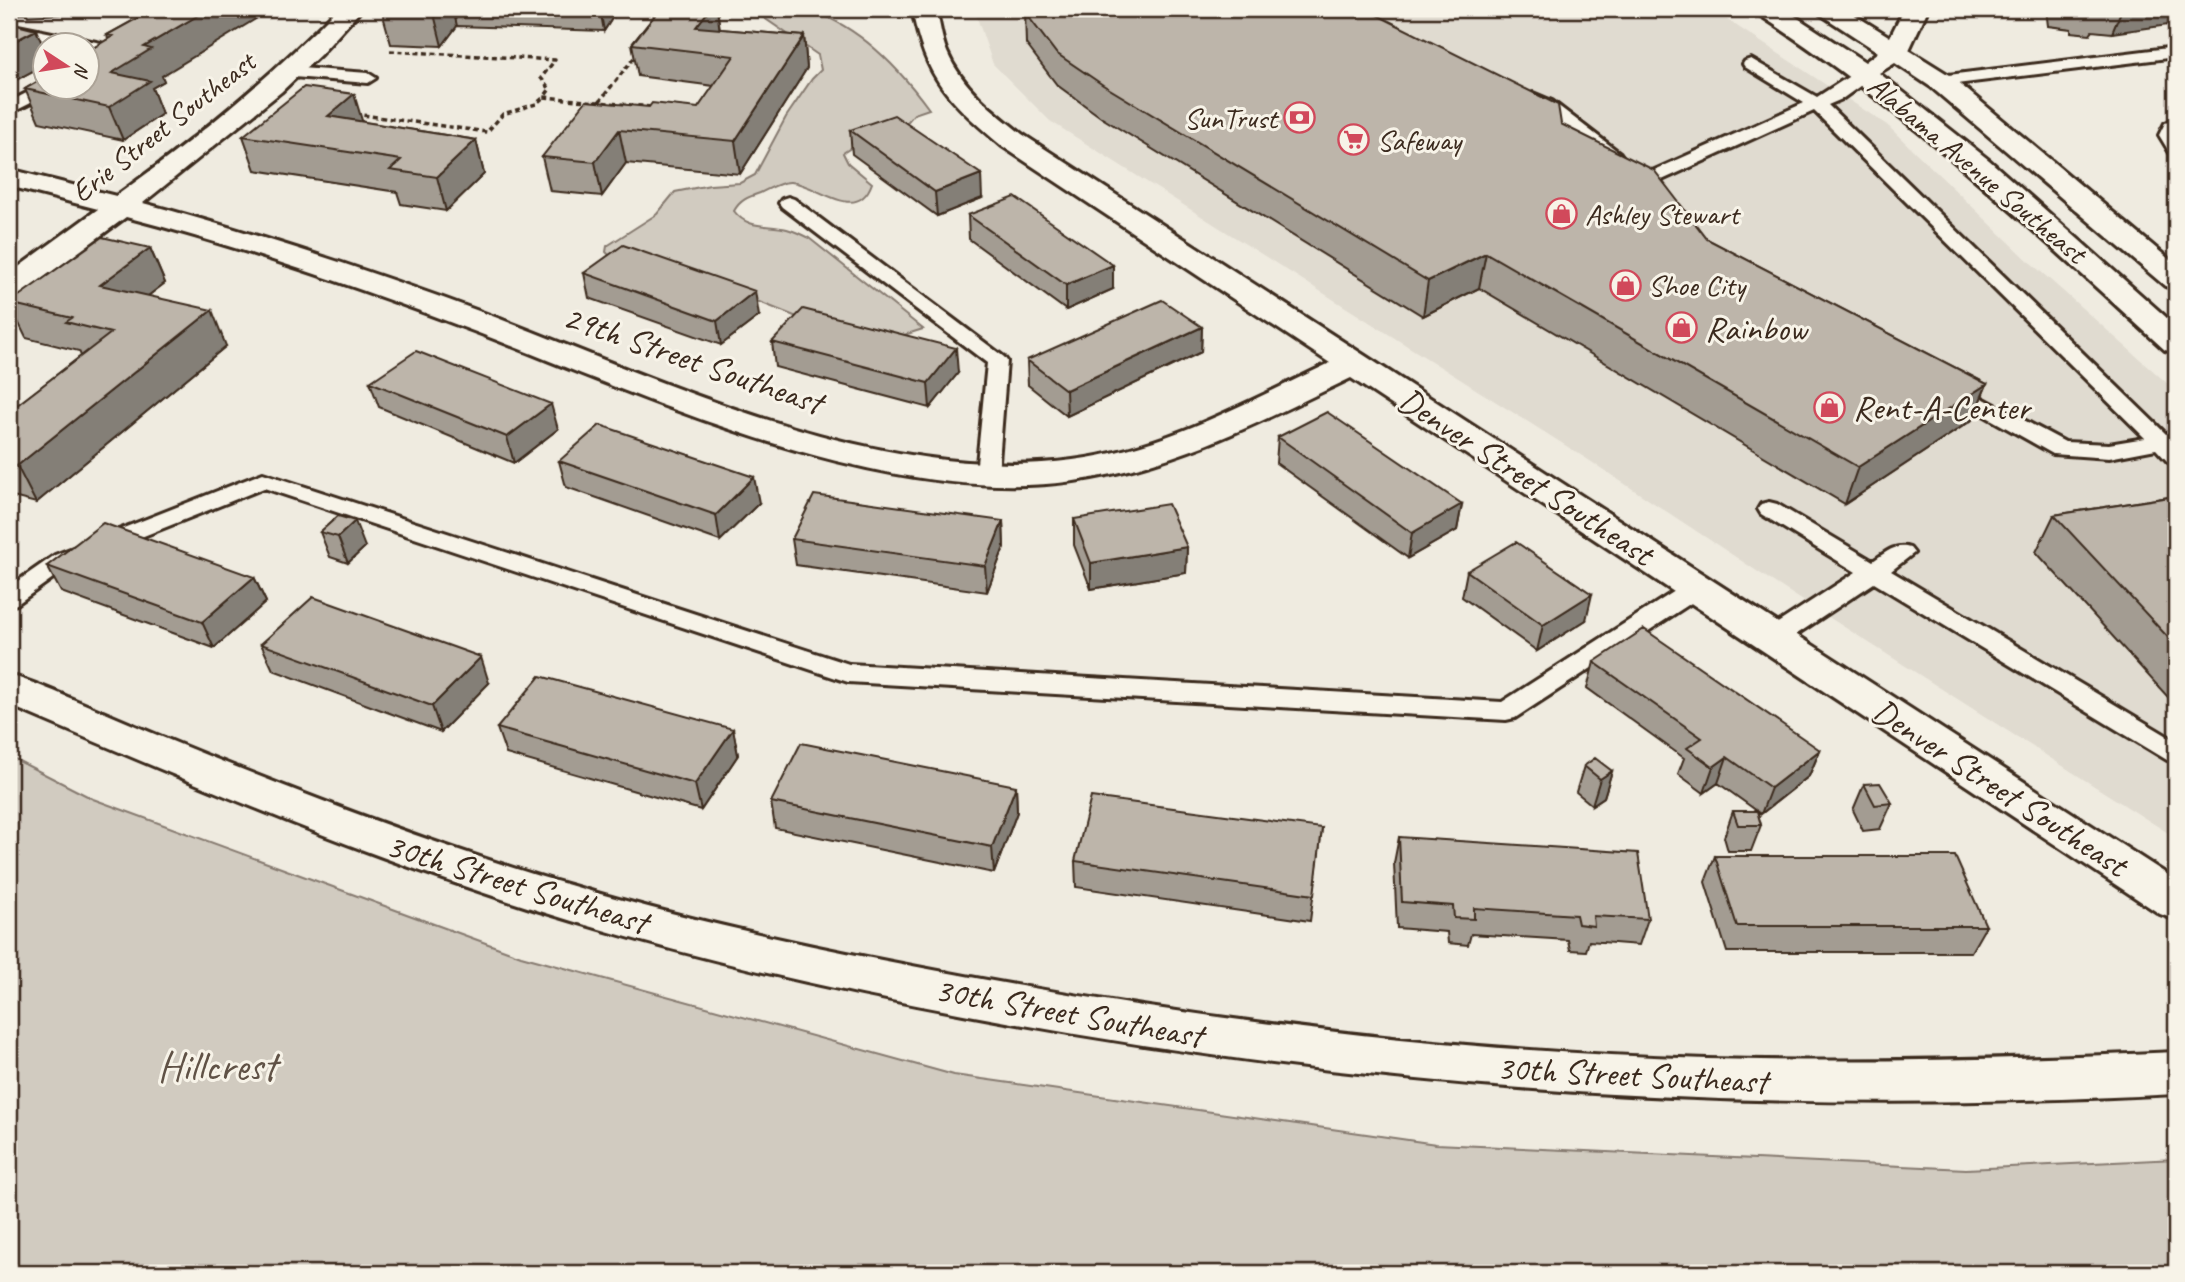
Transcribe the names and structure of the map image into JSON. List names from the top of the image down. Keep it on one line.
{"streets":{"street":["Erie Street Southeast","Alabama Avenue Southeast","29th Street Southeast","Denver Street Southeast","30th Street Southeast"]},"crossings":[["Erie Street Southeast","29th Street Southeast"],["29th Street Southeast","Denver Street Southeast"]],"parks":["Hillcrest"],"places":{"bank":["SunTrust"],"supermarket":["Safeway"],"shop":["Ashley Stewart","Shoe City","Rainbow","Rent-A-Center"]},"north":"right"}
